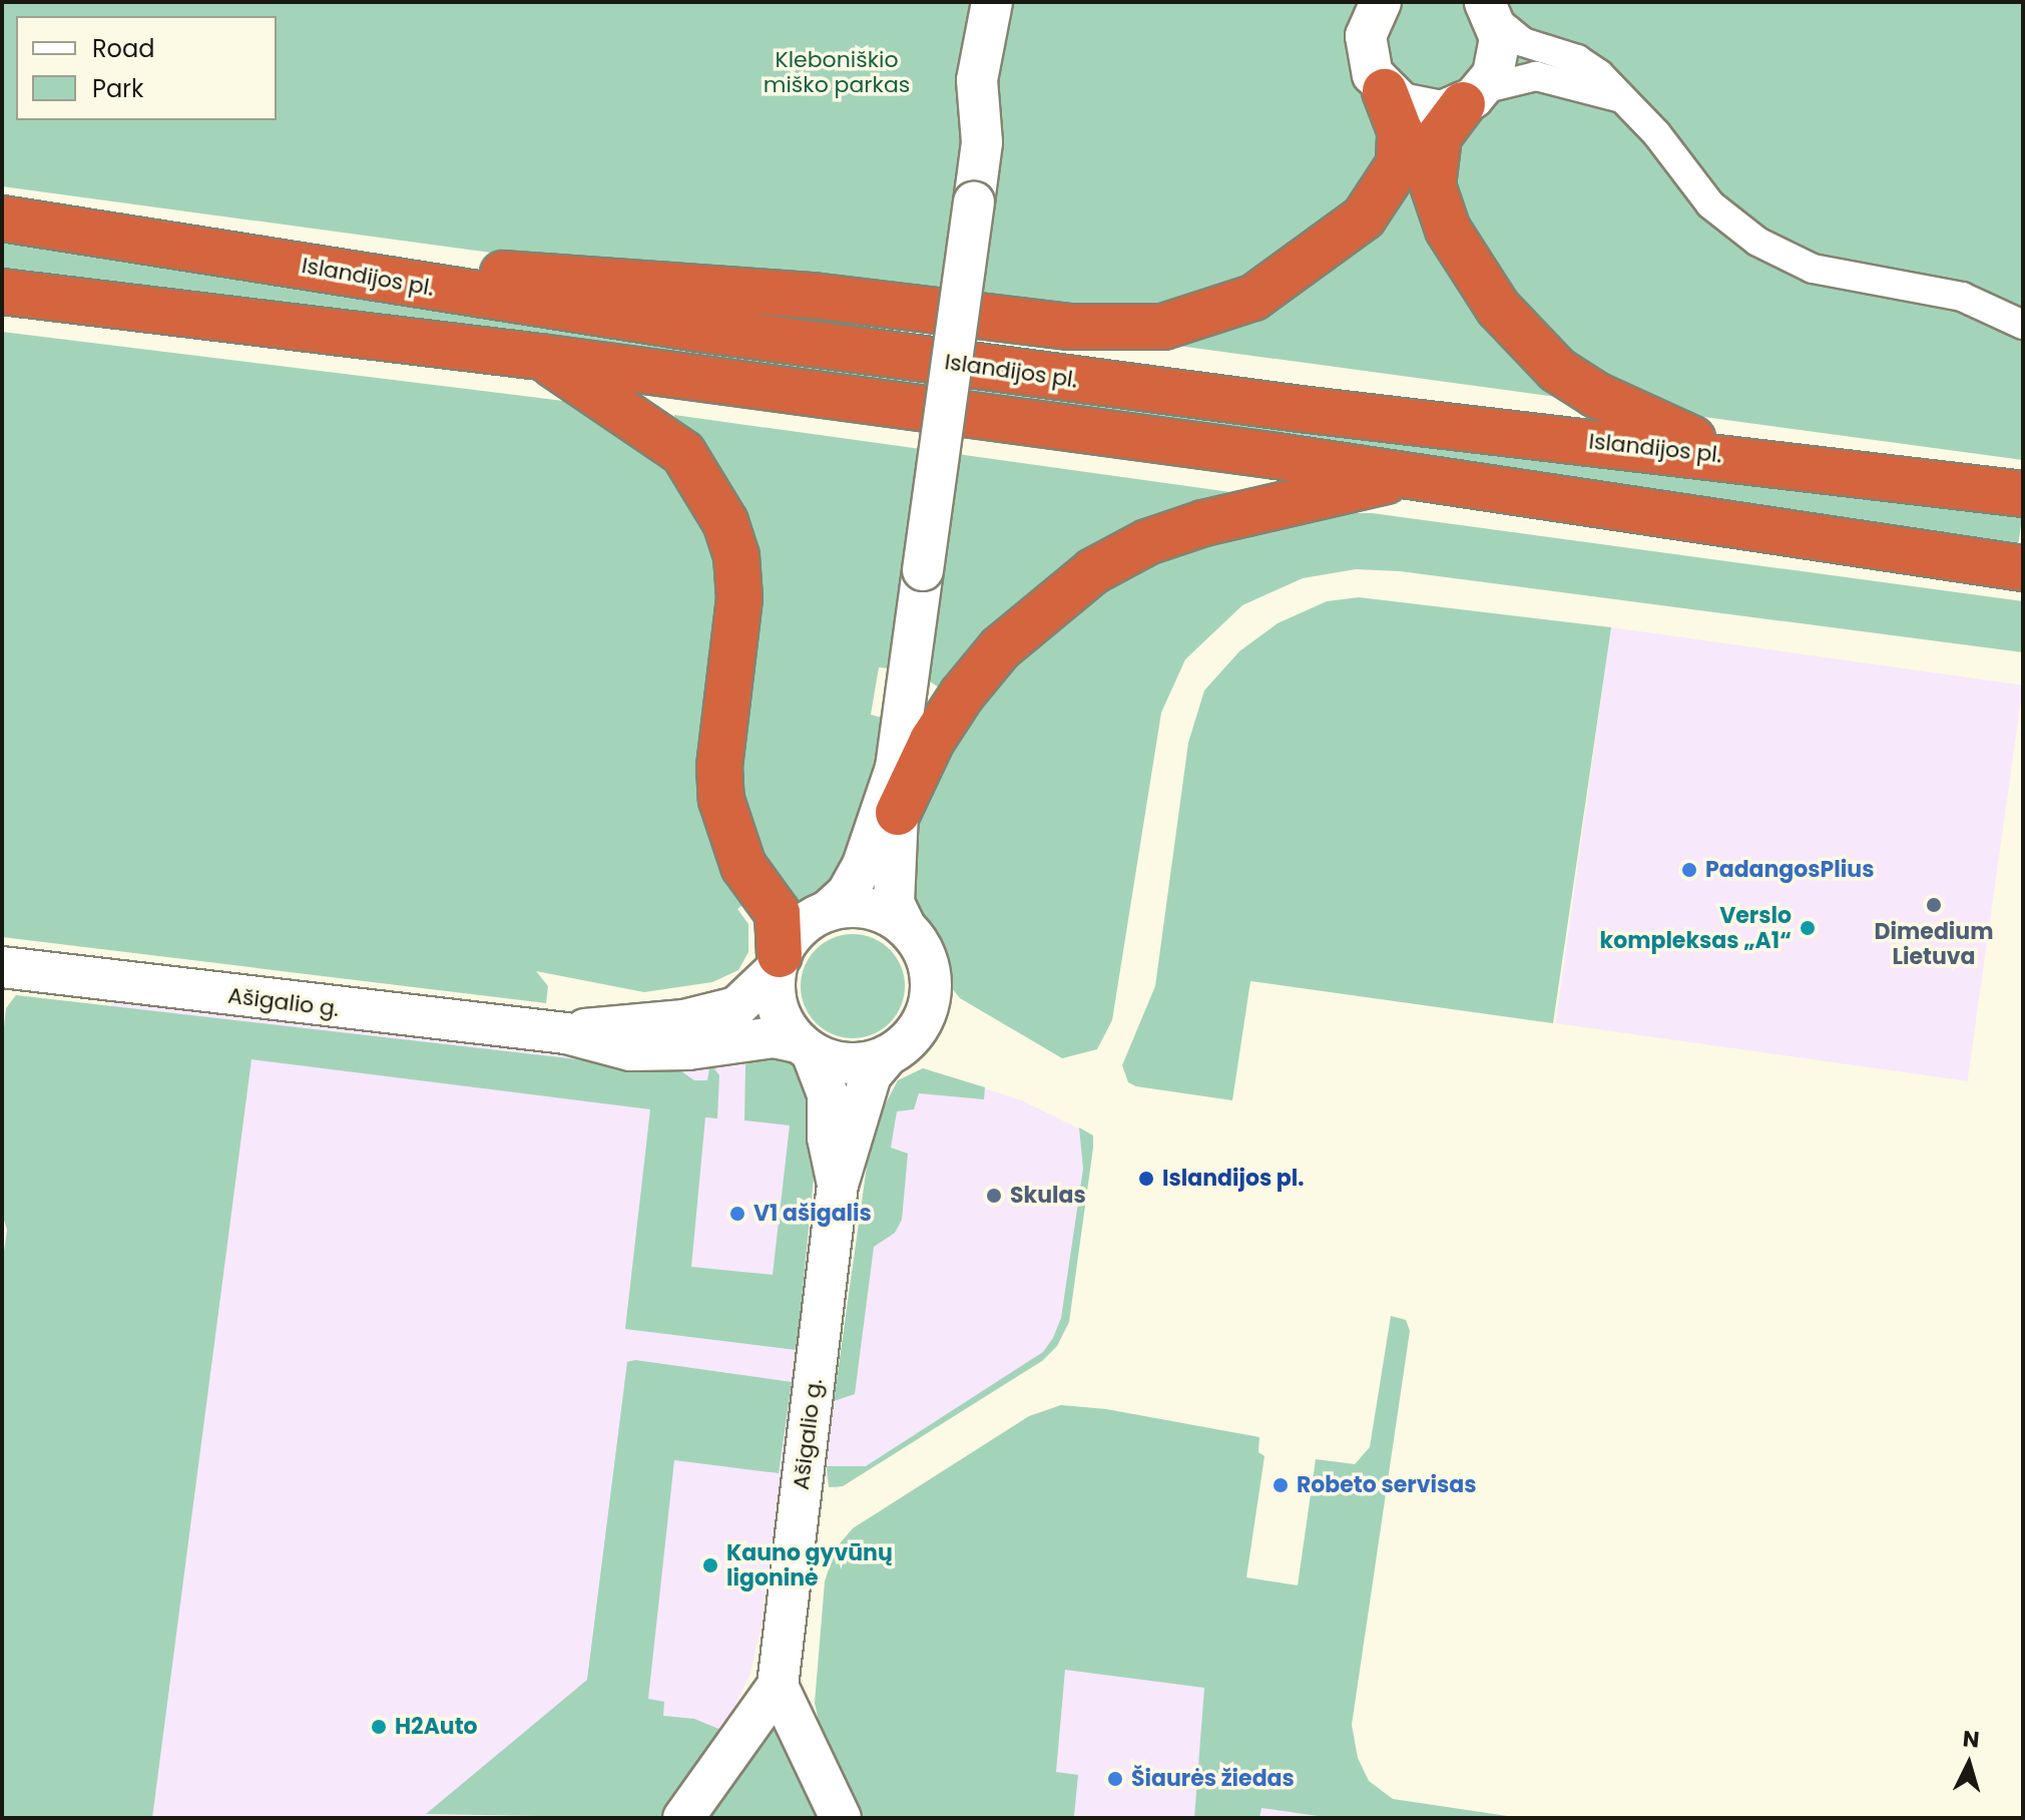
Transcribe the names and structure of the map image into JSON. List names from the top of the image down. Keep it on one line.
{"streets":{"highway":["Islandijos pl."],"main road":["Ašigalio g."]},"parks":["Kleboniškio miško parkas"],"places":["PadangosPlius","Dimedium Lietuva","Verslo kompleksas „A1“","Islandijos pl.","Skulas","V1 ašigalis","Robeto servisas","Kauno gyvūnų ligoninė","H2Auto","Šiaurės žiedas"],"legend":["Road","Park"],"north":"top"}
